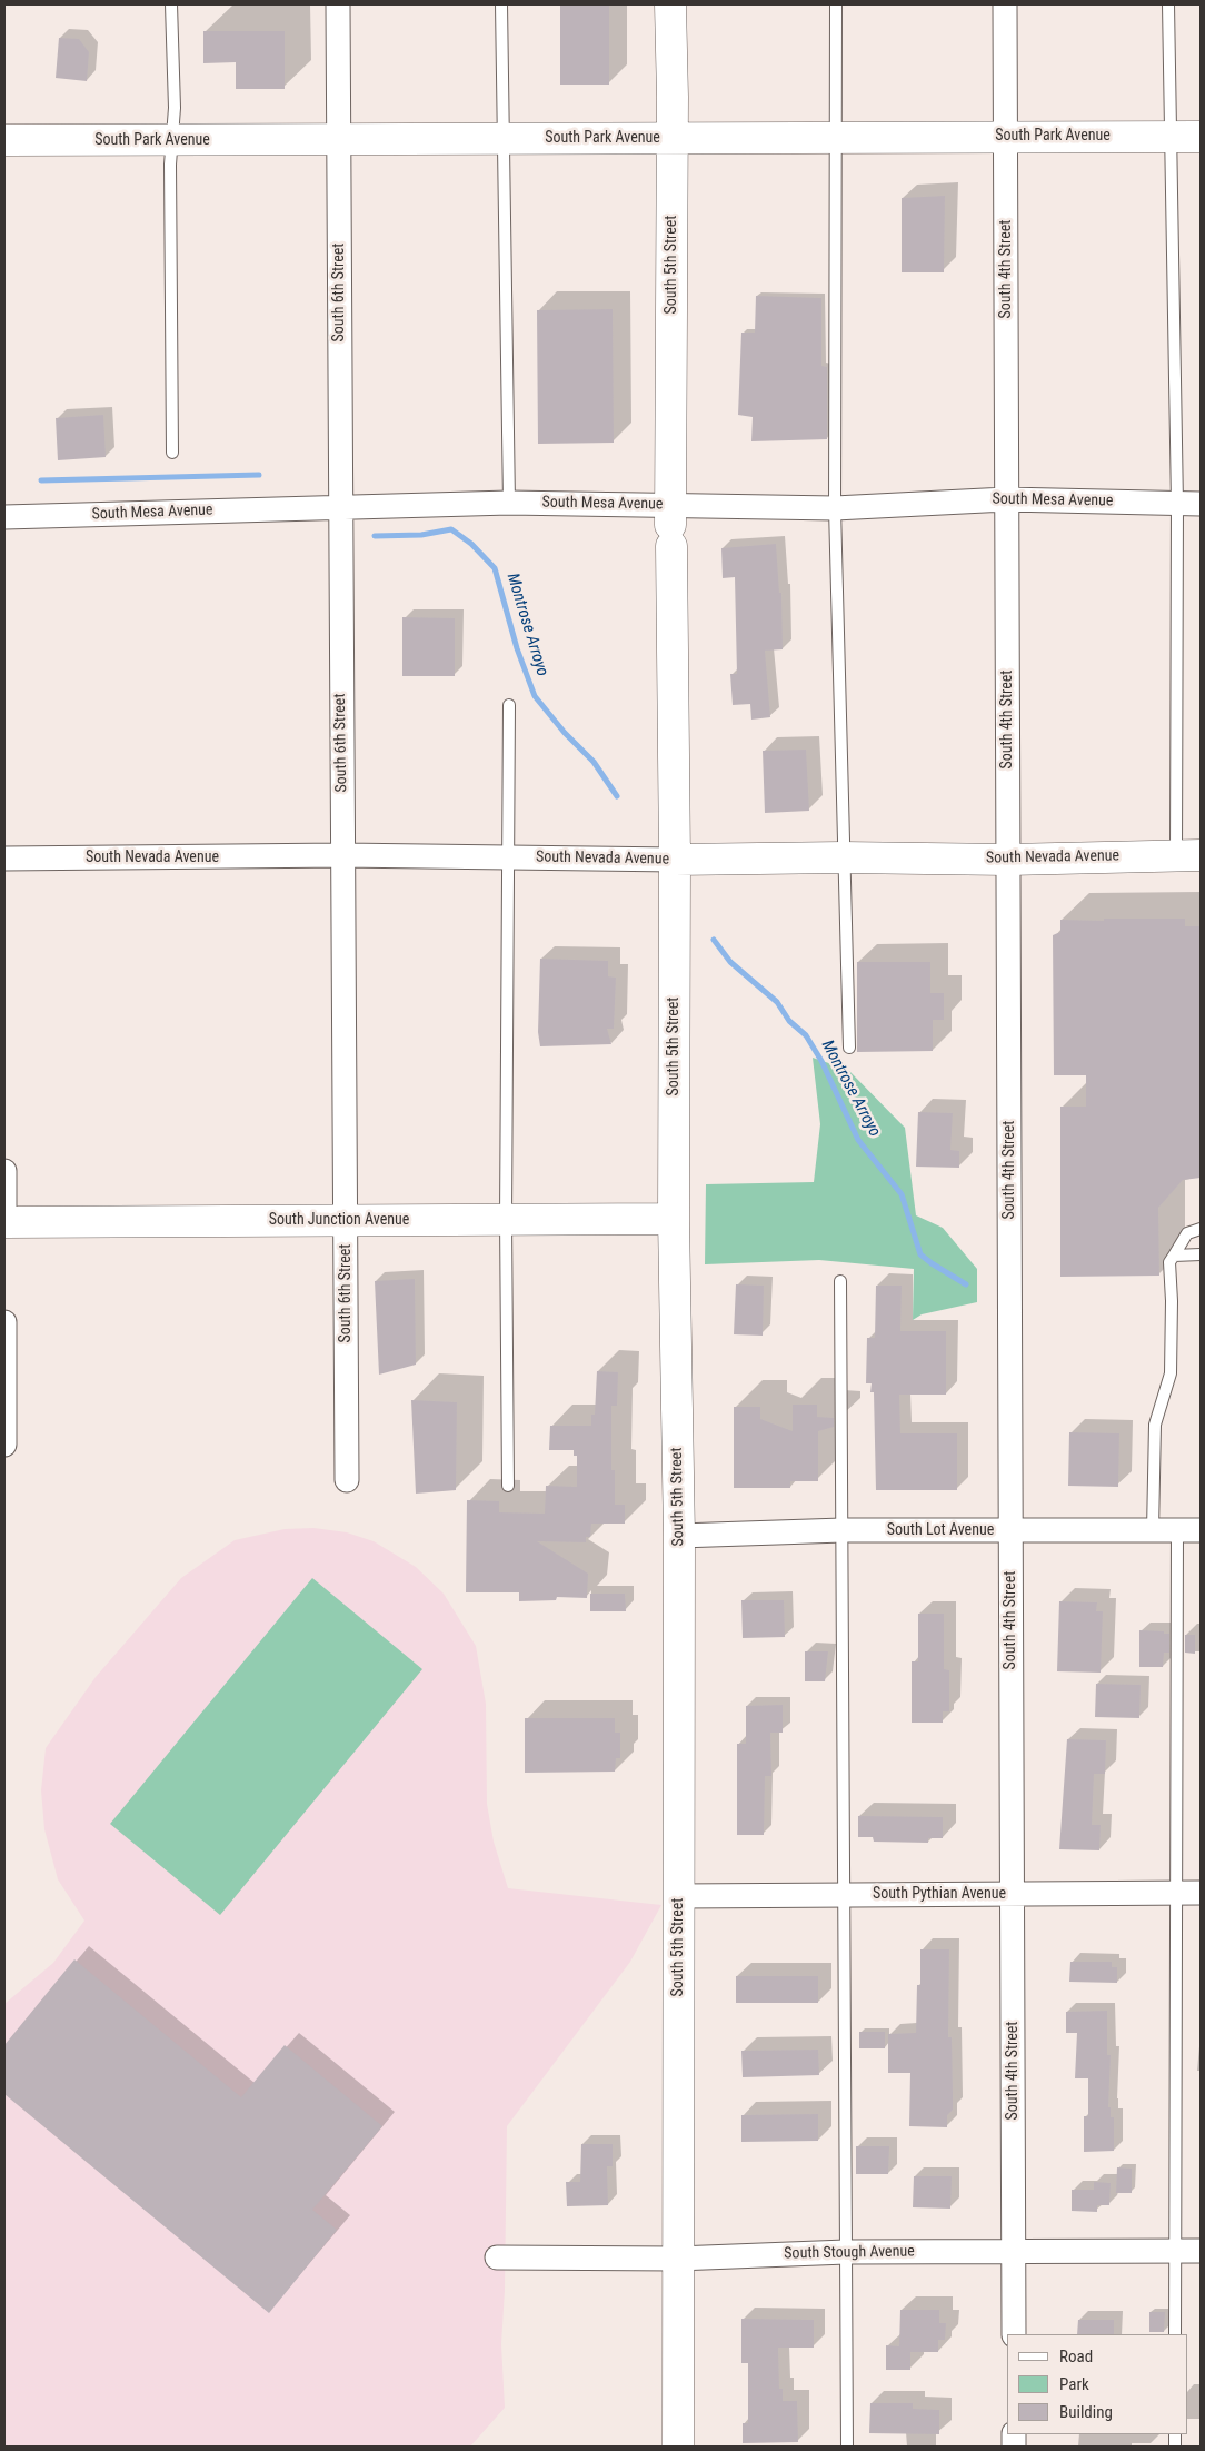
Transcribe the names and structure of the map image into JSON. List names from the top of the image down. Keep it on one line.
{"streets":{"street":["South Park Avenue","South 5th Street","South 4th Street","South 6th Street","South Mesa Avenue","South Nevada Avenue","South Junction Avenue","South Lot Avenue","South Pythian Avenue","South Stough Avenue"]},"crossings":[["South Park Avenue","South 5th Street"],["South Park Avenue","South 4th Street"],["South Park Avenue","South 6th Street"],["South 5th Street","South Mesa Avenue"],["South 5th Street","South Nevada Avenue"],["South 5th Street","South Junction Avenue"],["South 5th Street","South Lot Avenue"],["South 5th Street","South Pythian Avenue"],["South 5th Street","South Stough Avenue"],["South 4th Street","South Mesa Avenue"],["South 4th Street","South Nevada Avenue"],["South 4th Street","South Lot Avenue"],["South 4th Street","South Pythian Avenue"],["South 4th Street","South Stough Avenue"],["South 6th Street","South Mesa Avenue"],["South 6th Street","South Nevada Avenue"],["South 6th Street","South Junction Avenue"]],"water":["Montrose Arroyo"],"legend":["Road","Park","Building"]}
